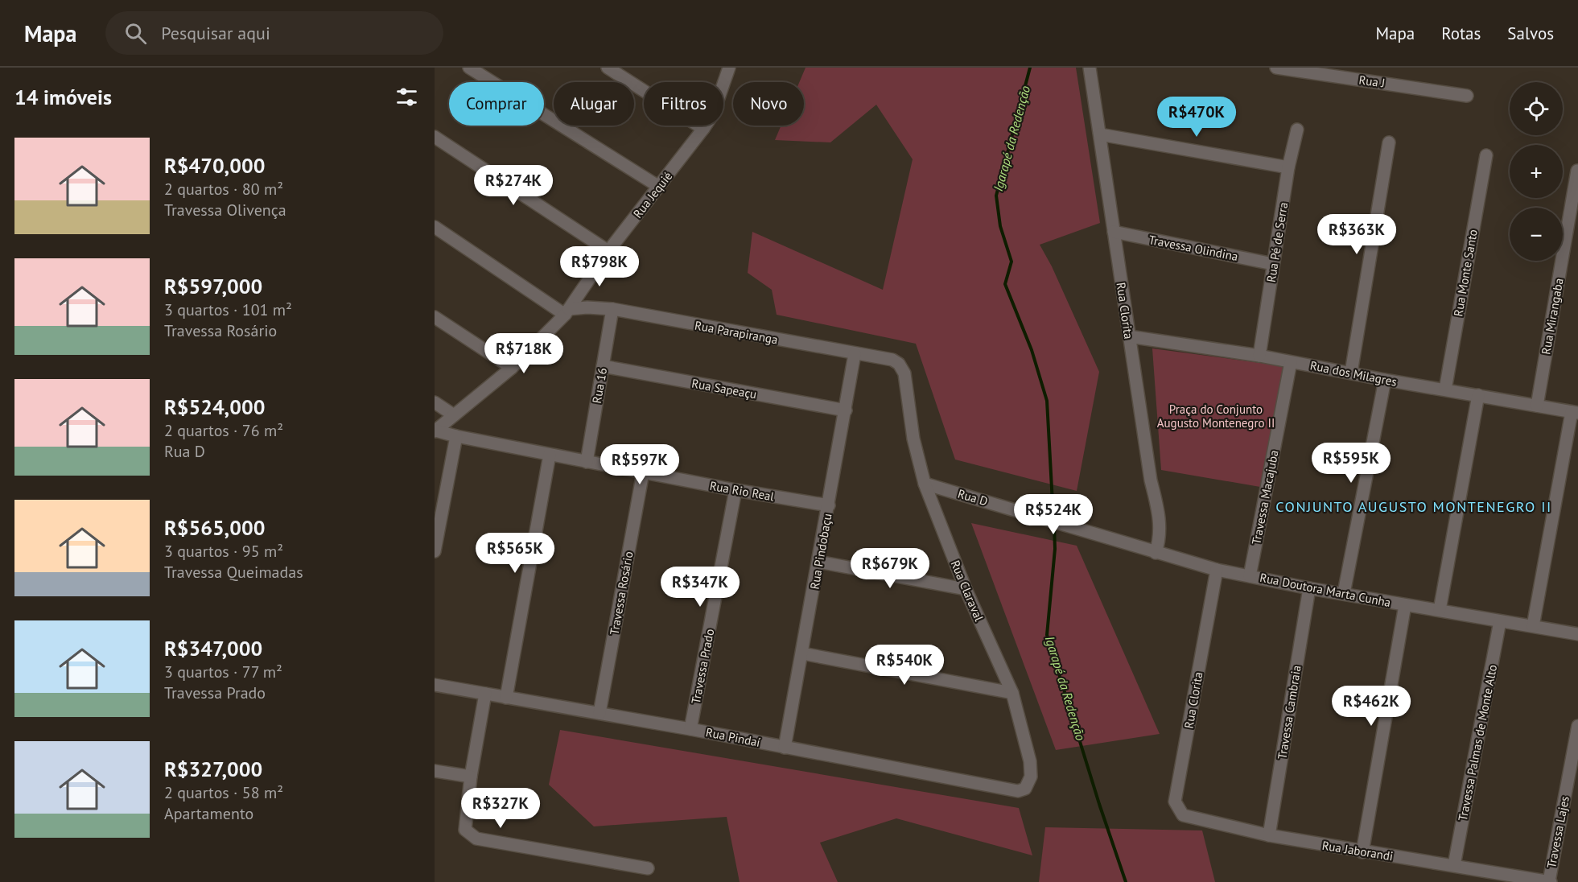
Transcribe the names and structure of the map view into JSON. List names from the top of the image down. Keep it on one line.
{"streets":{"street":["Rua J","Rua Jequié","Rua Pé de Serra","Travessa Olindina","Rua Monte Santo","Rua Clorita","Rua Mirangaba","Rua Parapiranga","Rua dos Milagres","Rua 16","Rua Sapeaçu","Rua Rio Real","Rua D","Travessa Macajuba","Rua Pindobaçu","Rua Doutora Marta Cunha","Rua Claraval","Travessa Rosário","Travessa Prado","Travessa Cambraia","Rua Pindaí","Travessa Palmas de Monte Alto","Travessa Lajes","Rua Jaborandi"]},"crossings":[["Rua Jequié","Rua Parapiranga"],["Rua Jequié","Rua Rio Real"],["Rua Pé de Serra","Travessa Olindina"],["Rua Pé de Serra","Rua dos Milagres"],["Travessa Olindina","Rua Clorita"],["Rua Monte Santo","Rua dos Milagres"],["Rua Clorita","Rua dos Milagres"],["Rua Clorita","Rua Doutora Marta Cunha"],["Rua Clorita","Rua Jaborandi"],["Rua Mirangaba","Rua dos Milagres"],["Rua Parapiranga","Rua 16"],["Rua Parapiranga","Rua Pindobaçu"],["Rua Parapiranga","Rua Claraval"],["Rua dos Milagres","Travessa Macajuba"],["Rua 16","Rua Sapeaçu"],["Rua 16","Rua Rio Real"],["Rua Sapeaçu","Rua Pindobaçu"],["Rua Rio Real","Rua Pindobaçu"],["Rua Rio Real","Travessa Rosário"],["Rua Rio Real","Travessa Prado"],["Rua D","Rua Doutora Marta Cunha"],["Rua D","Rua Claraval"],["Travessa Macajuba","Rua Doutora Marta Cunha"],["Rua Pindobaçu","Rua Pindaí"],["Rua Doutora Marta Cunha","Travessa Cambraia"],["Rua Doutora Marta Cunha","Travessa Palmas de Monte Alto"],["Rua Claraval","Rua Pindaí"],["Travessa Rosário","Rua Pindaí"],["Travessa Prado","Rua Pindaí"],["Travessa Cambraia","Rua Jaborandi"],["Travessa Palmas de Monte Alto","Rua Jaborandi"],["Travessa Lajes","Rua Jaborandi"]],"districts":["CONJUNTO AUGUSTO MONTENEGRO II"],"water":["Igarapé da Redenção"],"parks":["Praça do Conjunto Augusto Montenegro II"],"page":{"header":"Mapa","search":"Pesquisar aqui","nav":["Mapa","Rotas","Salvos"],"heading":"14 imóveis","map_buttons":["+","−"],"chip":["Comprar","Alugar","Filtros","Novo"],"price":["R$470K","R$274K","R$363K","R$798K","R$718K","R$595K","R$597K","R$524K","R$565K","R$679K","R$347K","R$540K","R$462K","R$327K"],"list":[{"name":"R$470,000","note":"2 quartos · 80 m² · Travessa Olivença"},{"name":"R$597,000","note":"3 quartos · 101 m² · Travessa Rosário"},{"name":"R$524,000","note":"2 quartos · 76 m² · Rua D"},{"name":"R$565,000","note":"3 quartos · 95 m² · Travessa Queimadas"},{"name":"R$347,000","note":"3 quartos · 77 m² · Travessa Prado"},{"name":"R$327,000","note":"2 quartos · 58 m² · Apartamento"}]}}
